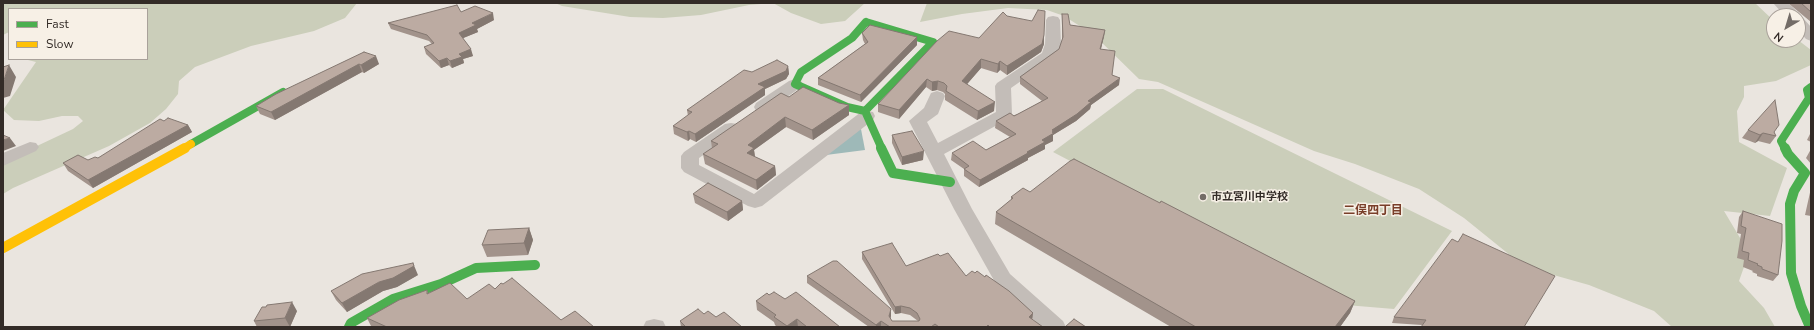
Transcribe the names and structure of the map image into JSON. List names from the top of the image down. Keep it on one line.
{"districts":["二俣四丁目"],"places":["市立宮川中学校"],"legend":["Fast","Slow"],"north":"bottom left"}
